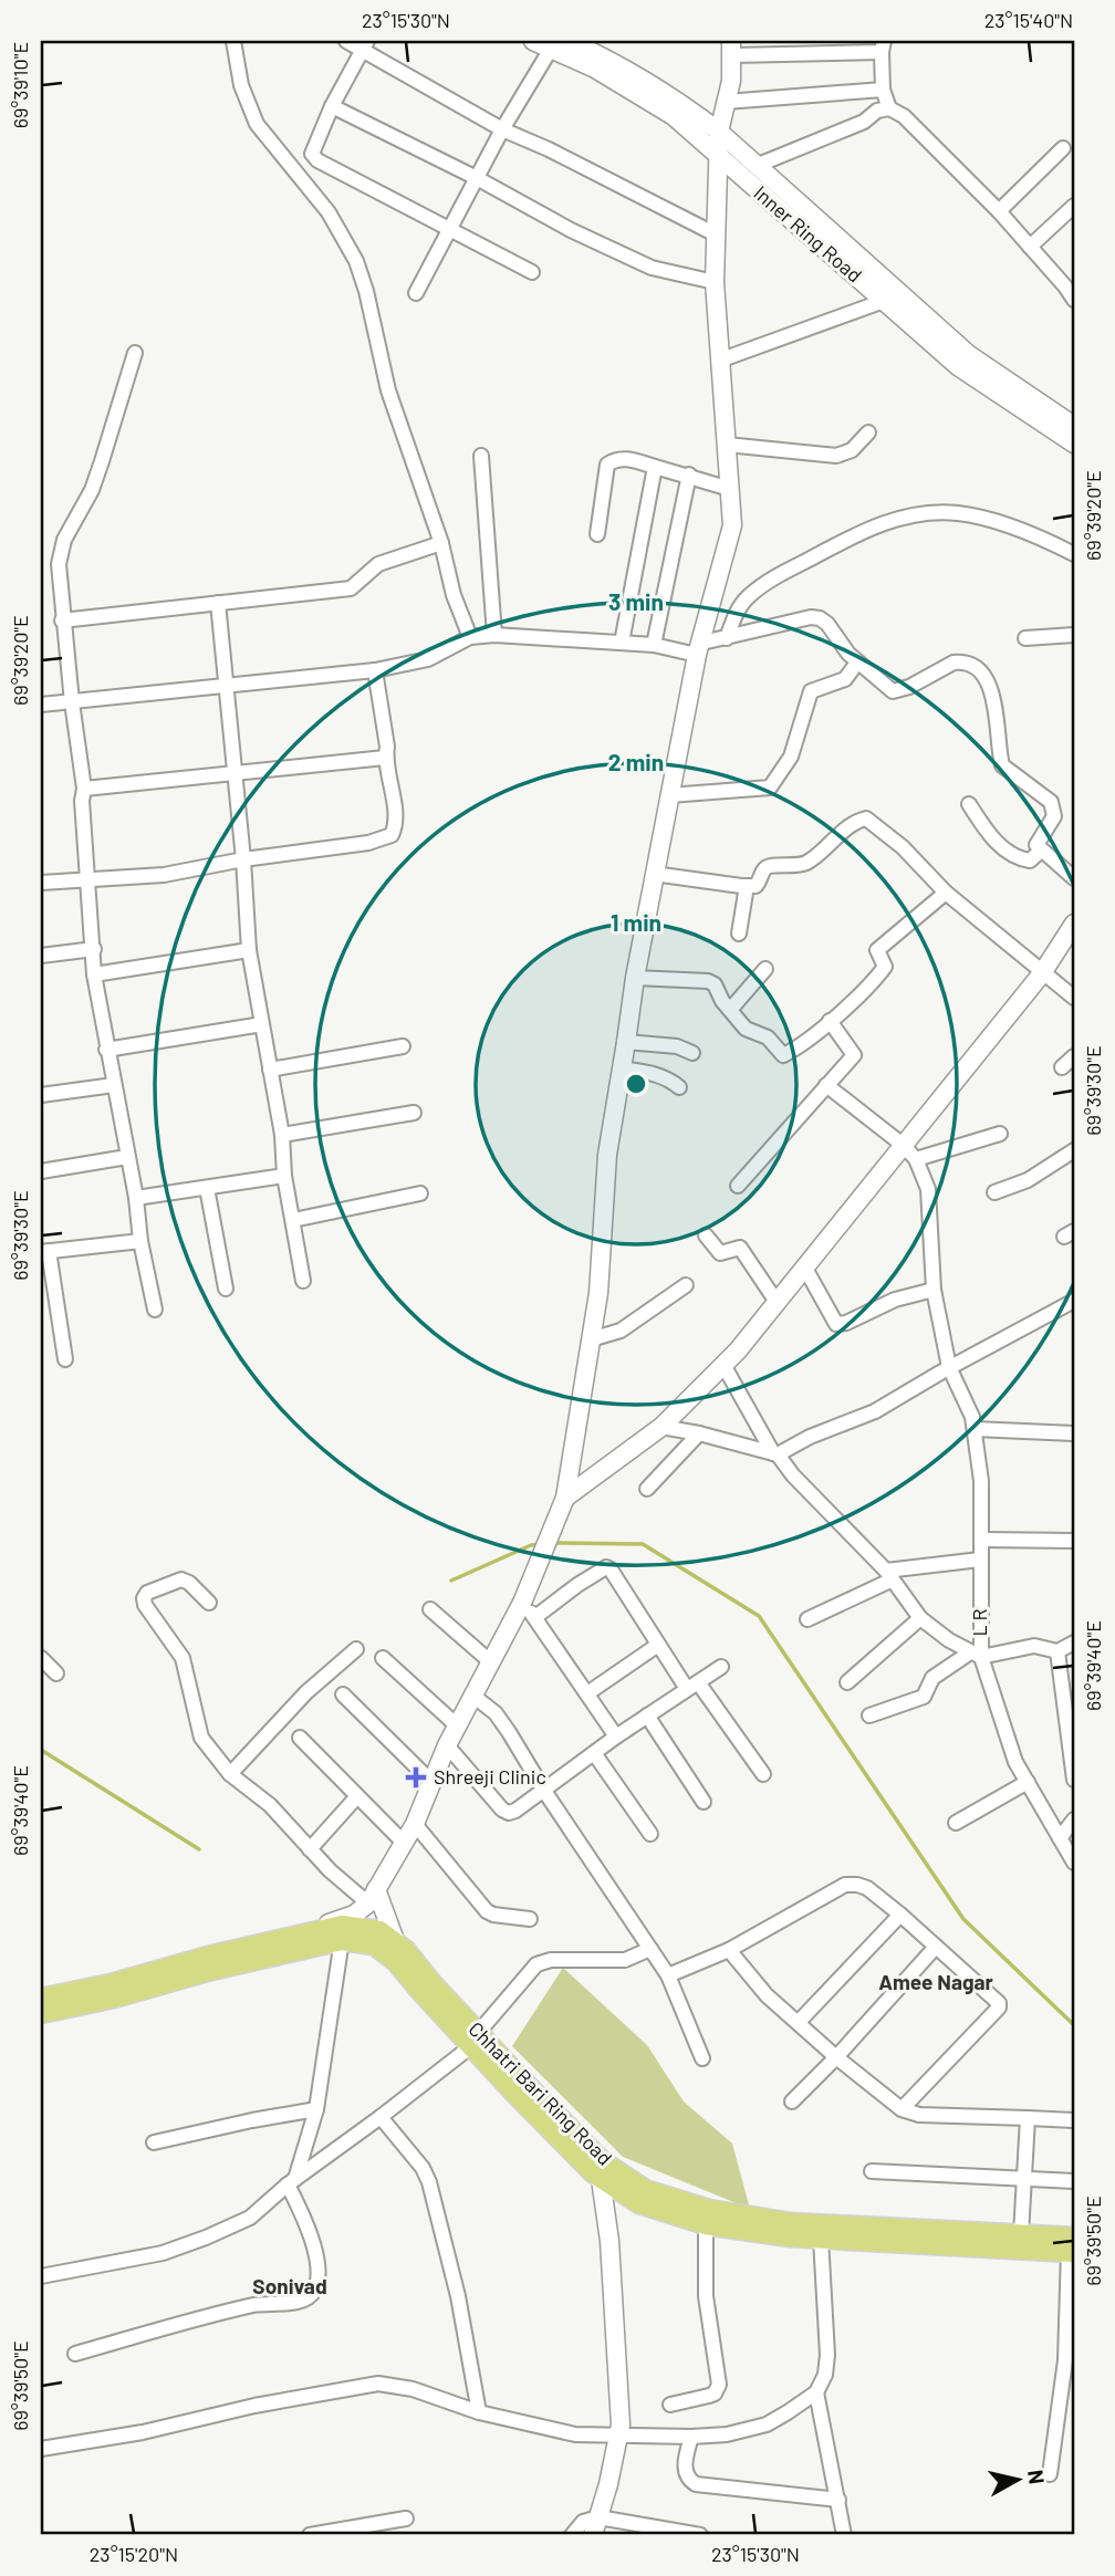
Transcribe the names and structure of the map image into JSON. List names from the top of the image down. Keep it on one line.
{"streets":{"main road":["Chhatri Bari Ring Road"],"street":["Inner Ring Road","L R"]},"districts":["Amee Nagar","Sonivad"],"places":{"health":["Shreeji Clinic"]},"north":"right","coordinates":["23°15'30\"N","23°15'40\"N","69°39'10\"E","69°39'20\"E","69°39'30\"E","69°39'40\"E","69°39'50\"E","23°15'20\"N"],"rings":["3 min","2 min","1 min"]}
